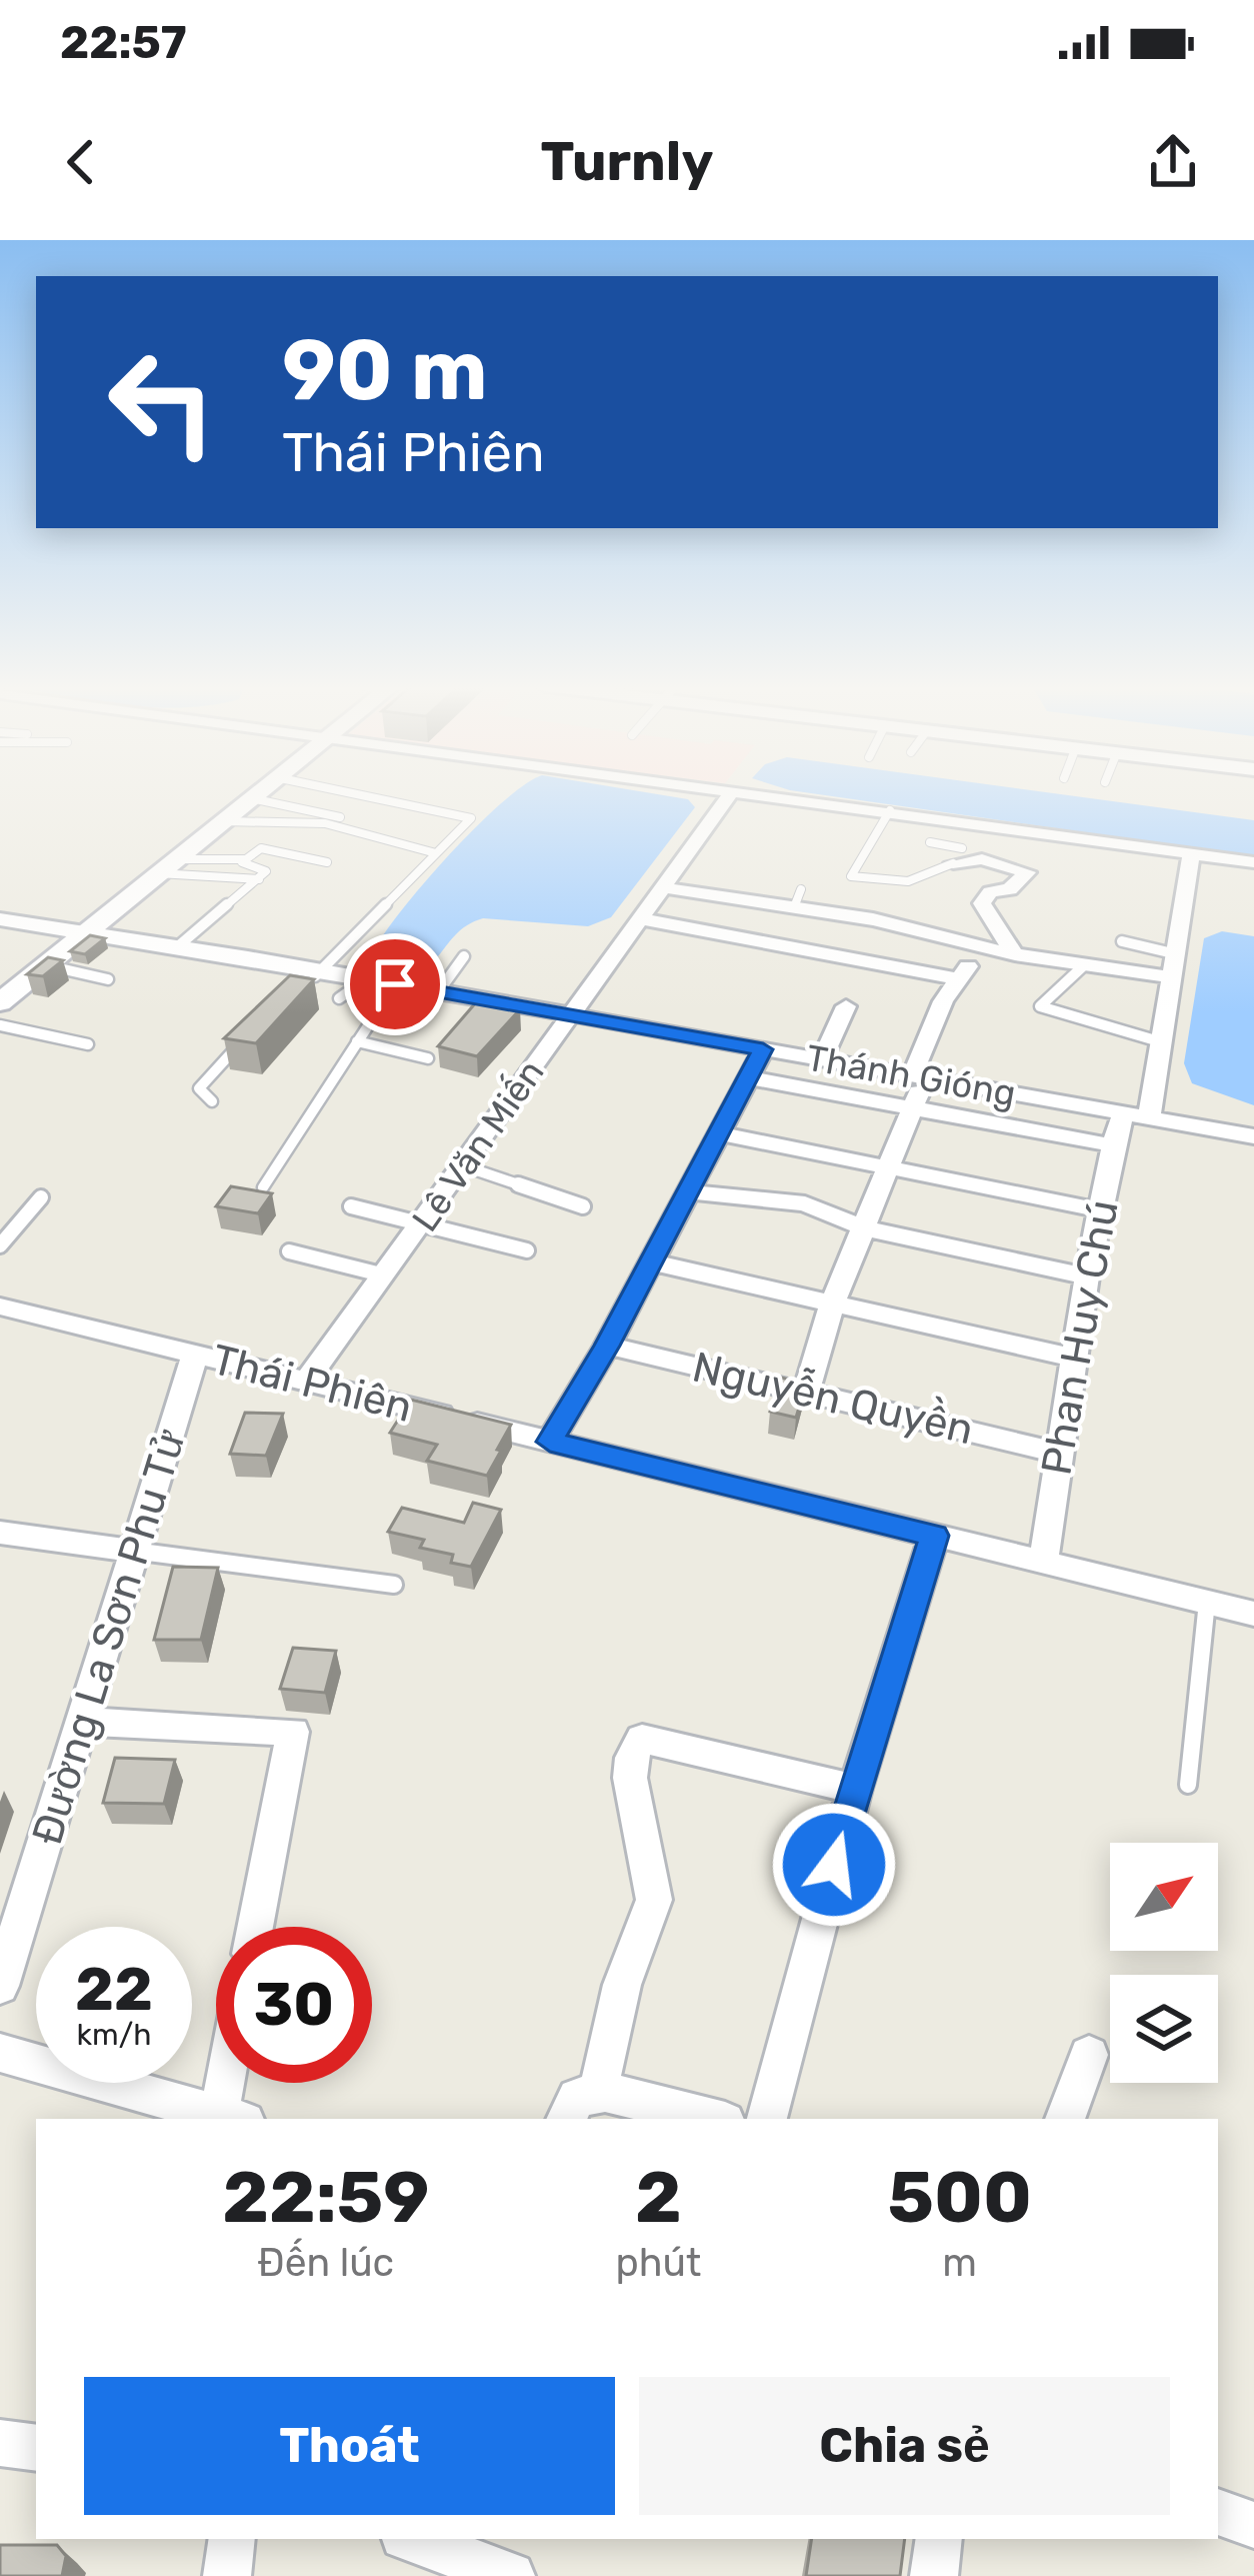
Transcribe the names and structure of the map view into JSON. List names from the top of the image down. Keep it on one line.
{"streets":{"street":["Thánh Gióng","Lê Văn Miến","Phan Huy Chú","Thái Phiên","Nguyễn Quyền","Đường La Sơn Phu Tử"]},"crossings":[["Thánh Gióng","Lê Văn Miến"],["Thánh Gióng","Phan Huy Chú"],["Lê Văn Miến","Thái Phiên"],["Phan Huy Chú","Thái Phiên"],["Phan Huy Chú","Nguyễn Quyền"],["Thái Phiên","Đường La Sơn Phu Tử"]],"north":"top right","page":{"status":"22:57","header":"Turnly","turn":["90 m","Thái Phiên"],"speed":"22 km/h","limit":"30","eta":["22:59","Đến lúc","2","phút","500","m"],"buttons":["Thoát","Chia sẻ"]}}
